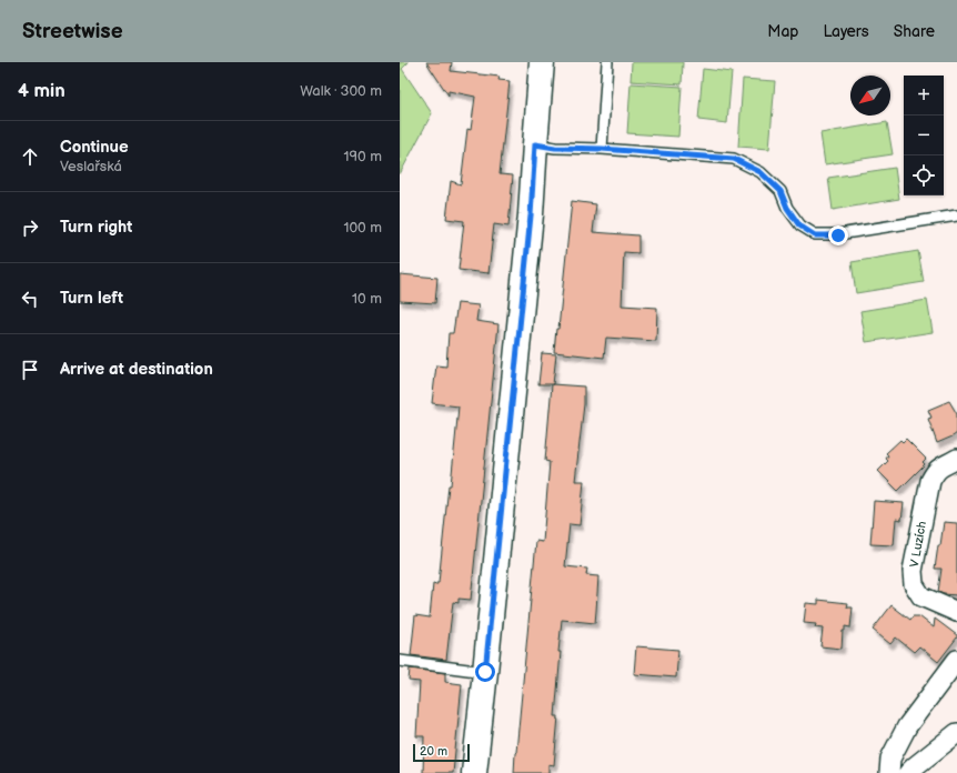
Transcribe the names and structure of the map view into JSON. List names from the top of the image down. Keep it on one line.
{"streets":{"street":["V Luzích"]},"scale_bar":"20 m","north":"bottom left","page":{"header":"Streetwise","nav":["Map","Layers","Share"],"heading":["4 min","Walk · 300 m"],"map_buttons":["+","−"],"list":[["Continue","Veslařská","190 m"],["Turn right","100 m"],["Turn left","10 m"],"Arrive at destination"],"scale":"20 m"}}
